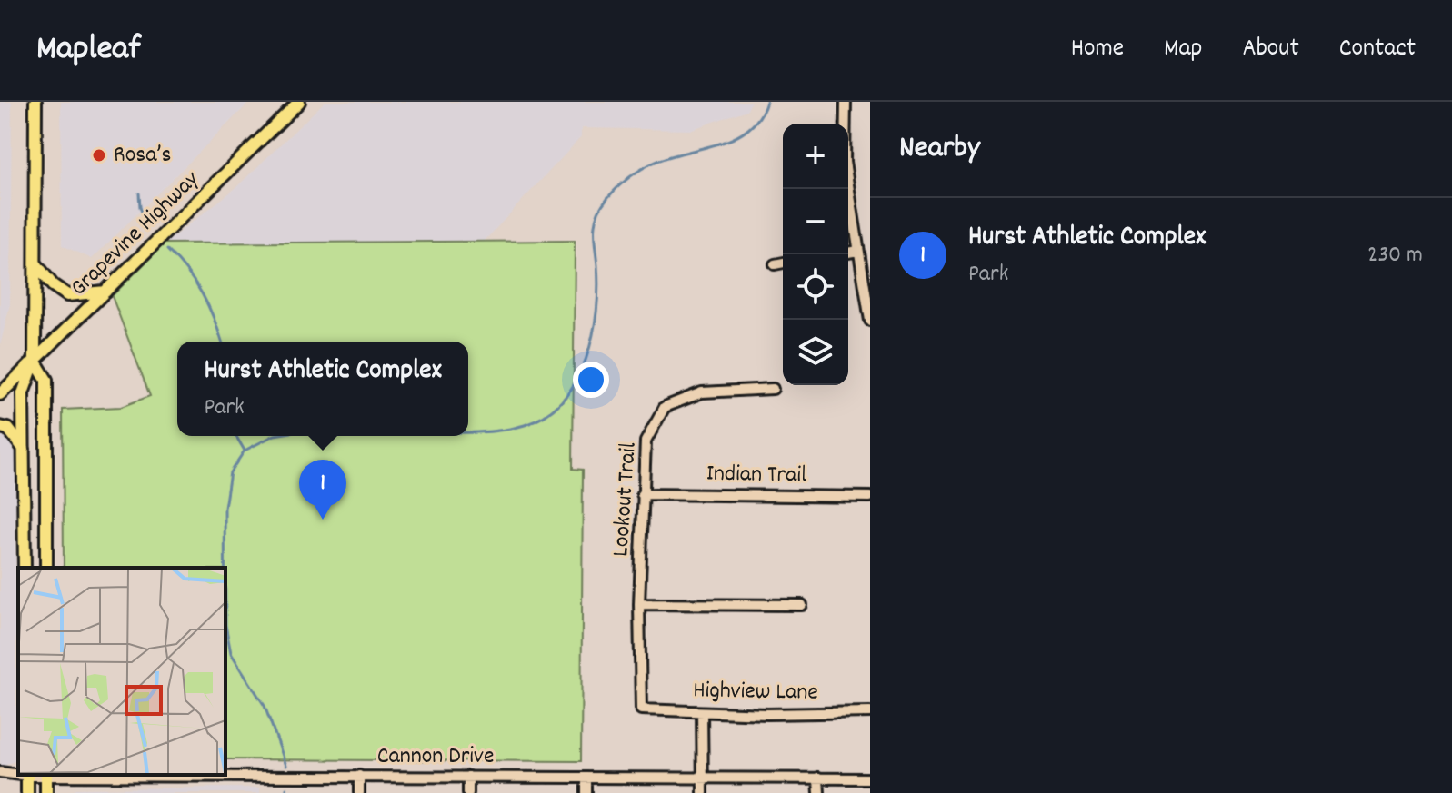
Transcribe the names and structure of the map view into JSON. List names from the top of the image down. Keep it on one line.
{"streets":{"main road":["Grapevine Highway"],"street":["Indian Trail","Lookout Trail","Highview Lane","Cannon Drive"]},"crossings":[["Indian Trail","Lookout Trail"],["Lookout Trail","Highview Lane"]],"places":["Rosa’s"],"page":{"header":"Mapleaf","nav":["Home","Map","About","Contact"],"heading":"Nearby","map_buttons":["+","−"],"list":[{"mark":"1","name":"Hurst Athletic Complex","note":"Park","value":"230 m"}],"popup":["Hurst Athletic Complex","Park"],"pins":"1"}}
